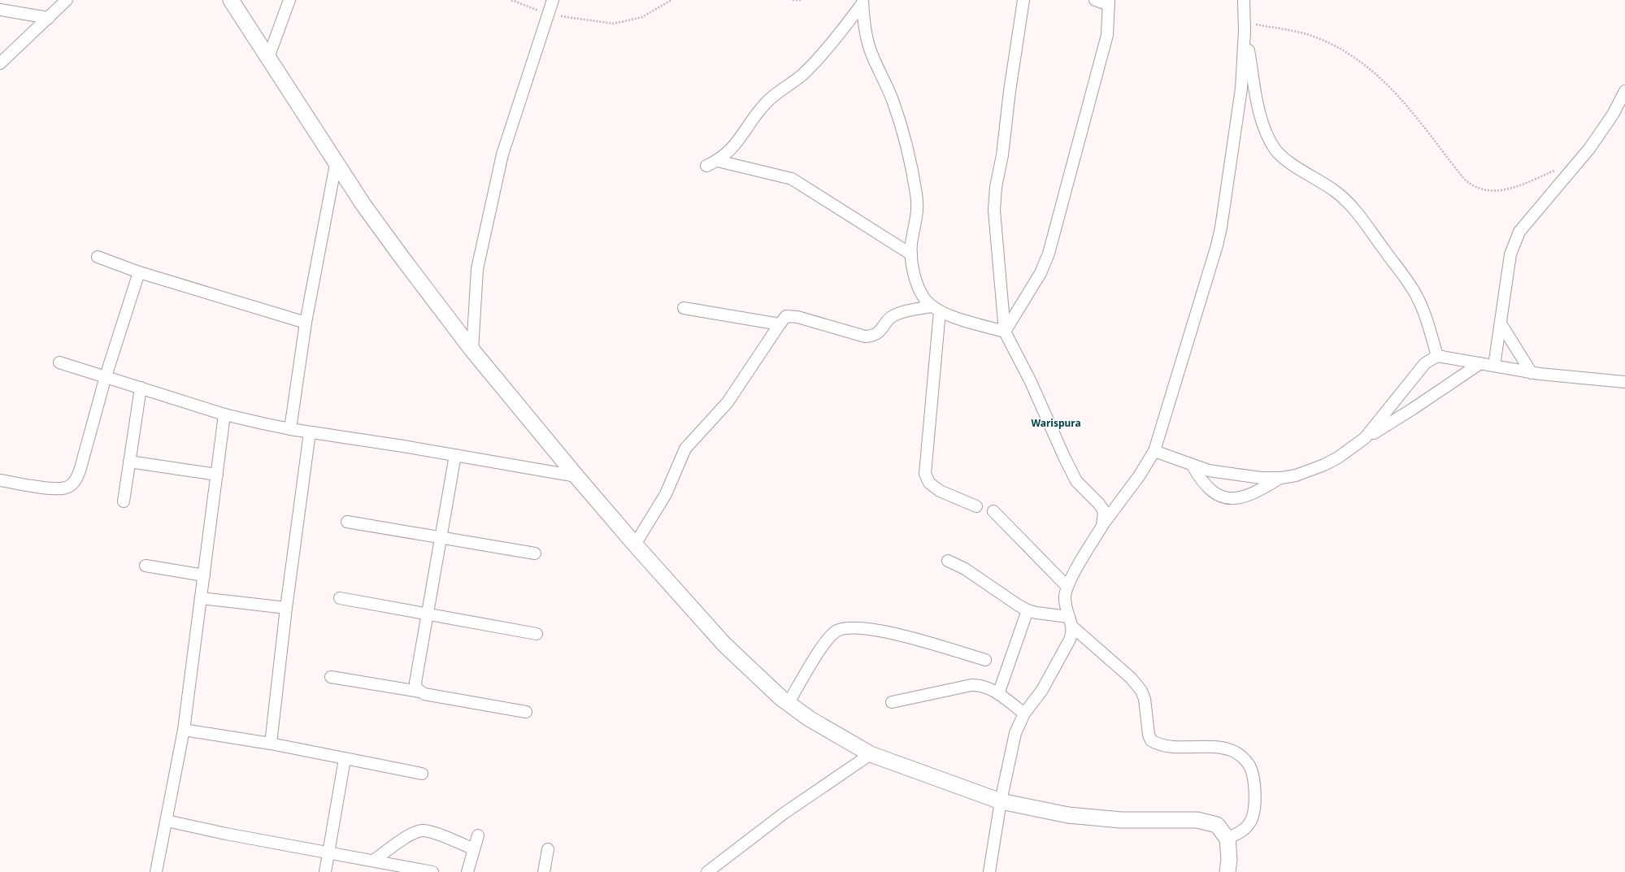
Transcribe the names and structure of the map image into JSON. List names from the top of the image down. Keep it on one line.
{"districts":["Warispura"]}
